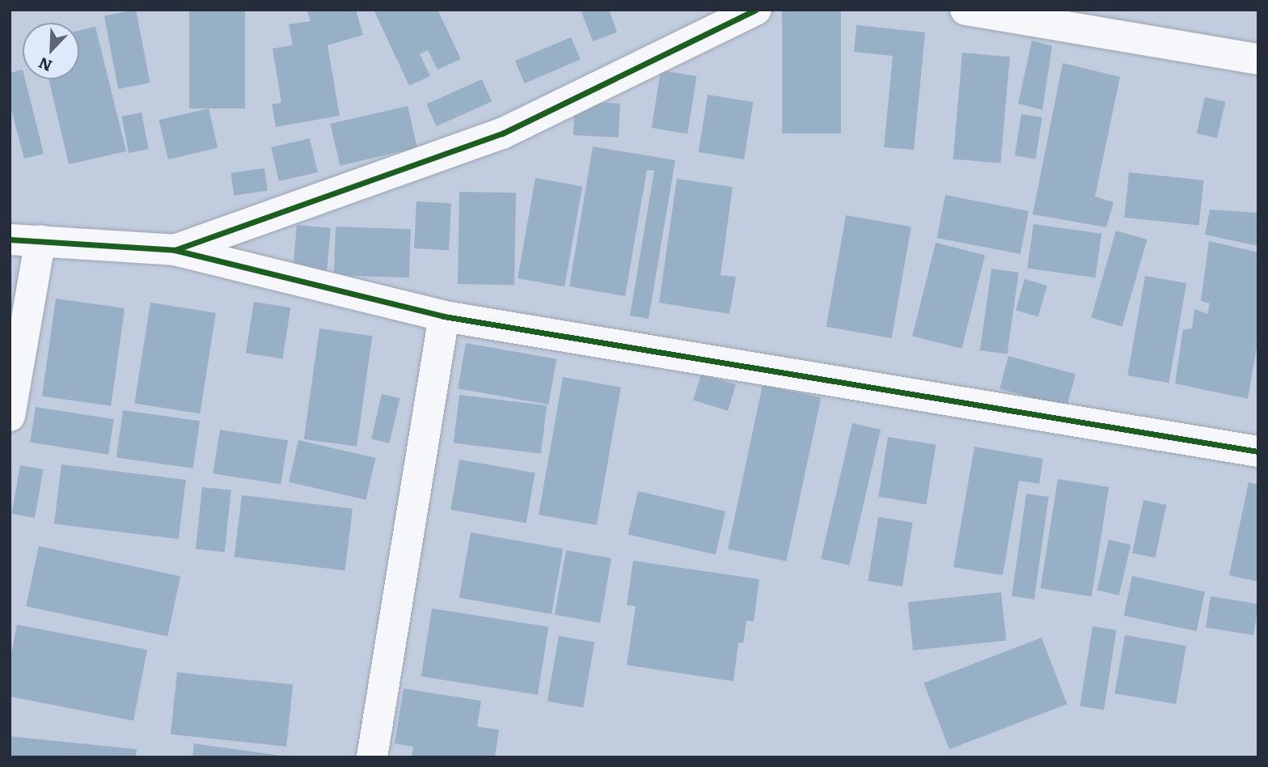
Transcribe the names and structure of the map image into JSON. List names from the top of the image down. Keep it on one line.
{"north":"bottom left"}
